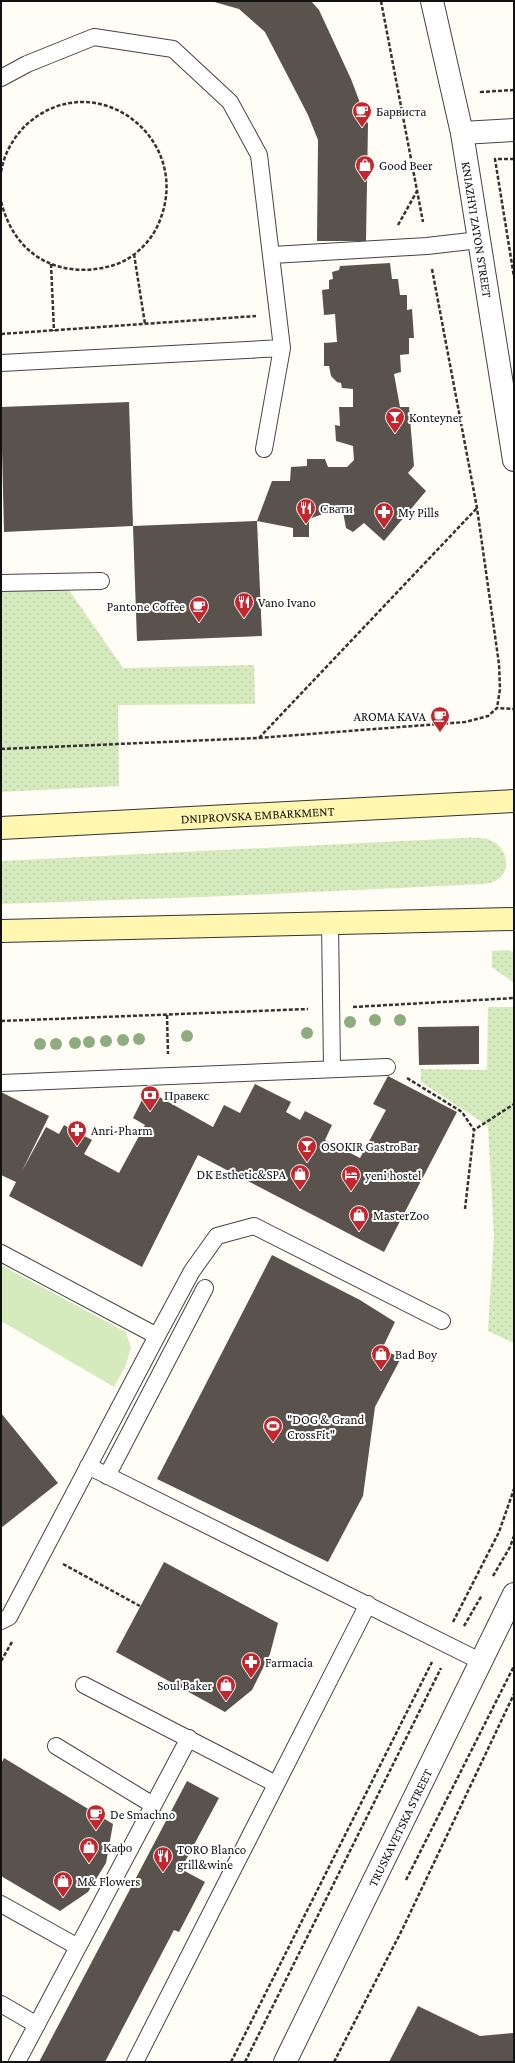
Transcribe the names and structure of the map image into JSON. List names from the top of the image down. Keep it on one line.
{"streets":{"main road":["DNIPROVSKA EMBARKMENT"],"street":["KNIAZHYI ZATON STREET","TRUSKAVETSKA STREET"]},"places":{"cafe":["Барвиста","Pantone Coffee","AROMA KAVA","De Smachno"],"shop":["Good Beer","DK Esthetic&SPA","MasterZoo","Bad Boy","Soul Baker","Кафо","M& Flowers"],"bar":["Konteyner","OSOKIR GastroBar"],"restaurant":["Свати","Vano Ivano","TORO Blanco grill&wine"],"pharmacy":["My Pills","Anri-Pharm","Farmacia"],"bank":["Правекс"],"hotel":["yeni hostel"],"sports":["\"DOG & Grand CrossFit\""]}}
